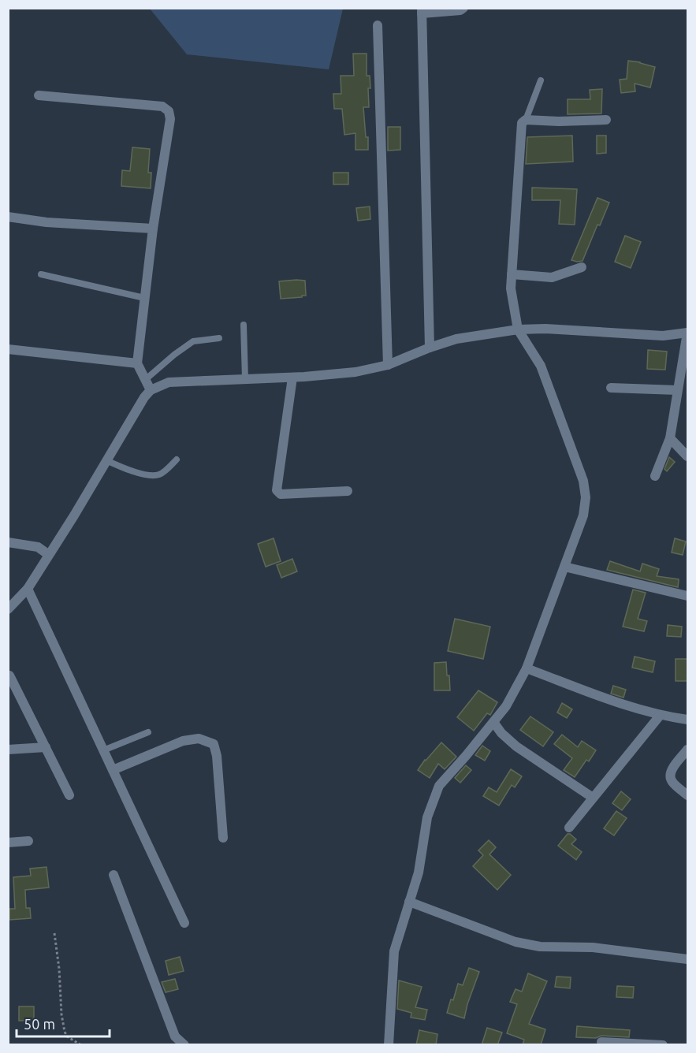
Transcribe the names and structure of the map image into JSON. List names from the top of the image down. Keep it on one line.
{"scale_bar":"50 m"}
